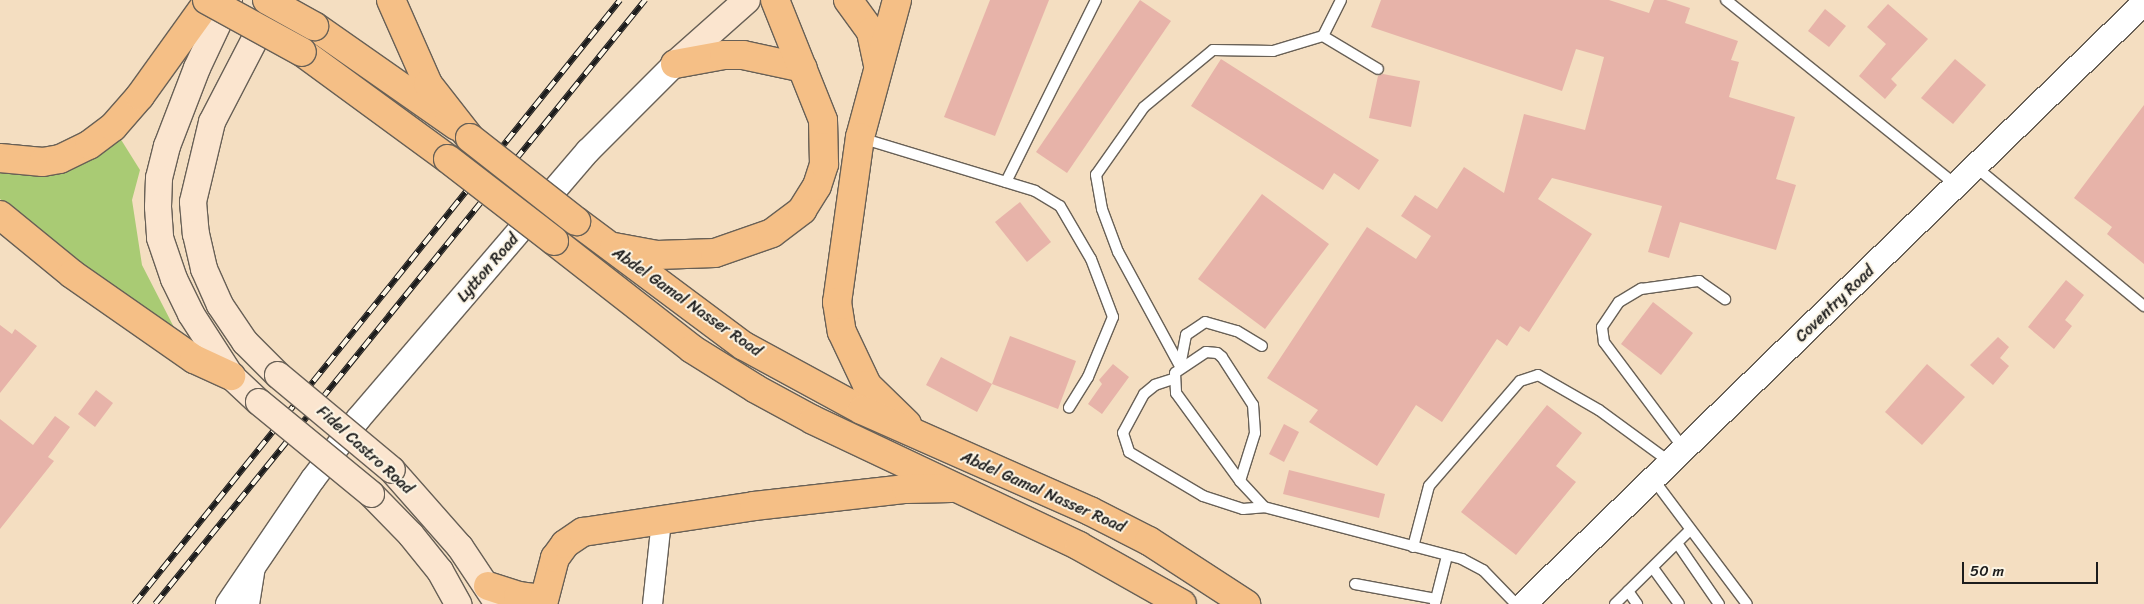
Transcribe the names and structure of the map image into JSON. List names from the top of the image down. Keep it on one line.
{"streets":{"main road":["Lytton Road","Abdel Gamal Nasser Road","Fidel Castro Road"],"street":["Coventry Road"]},"scale_bar":"50 m"}
